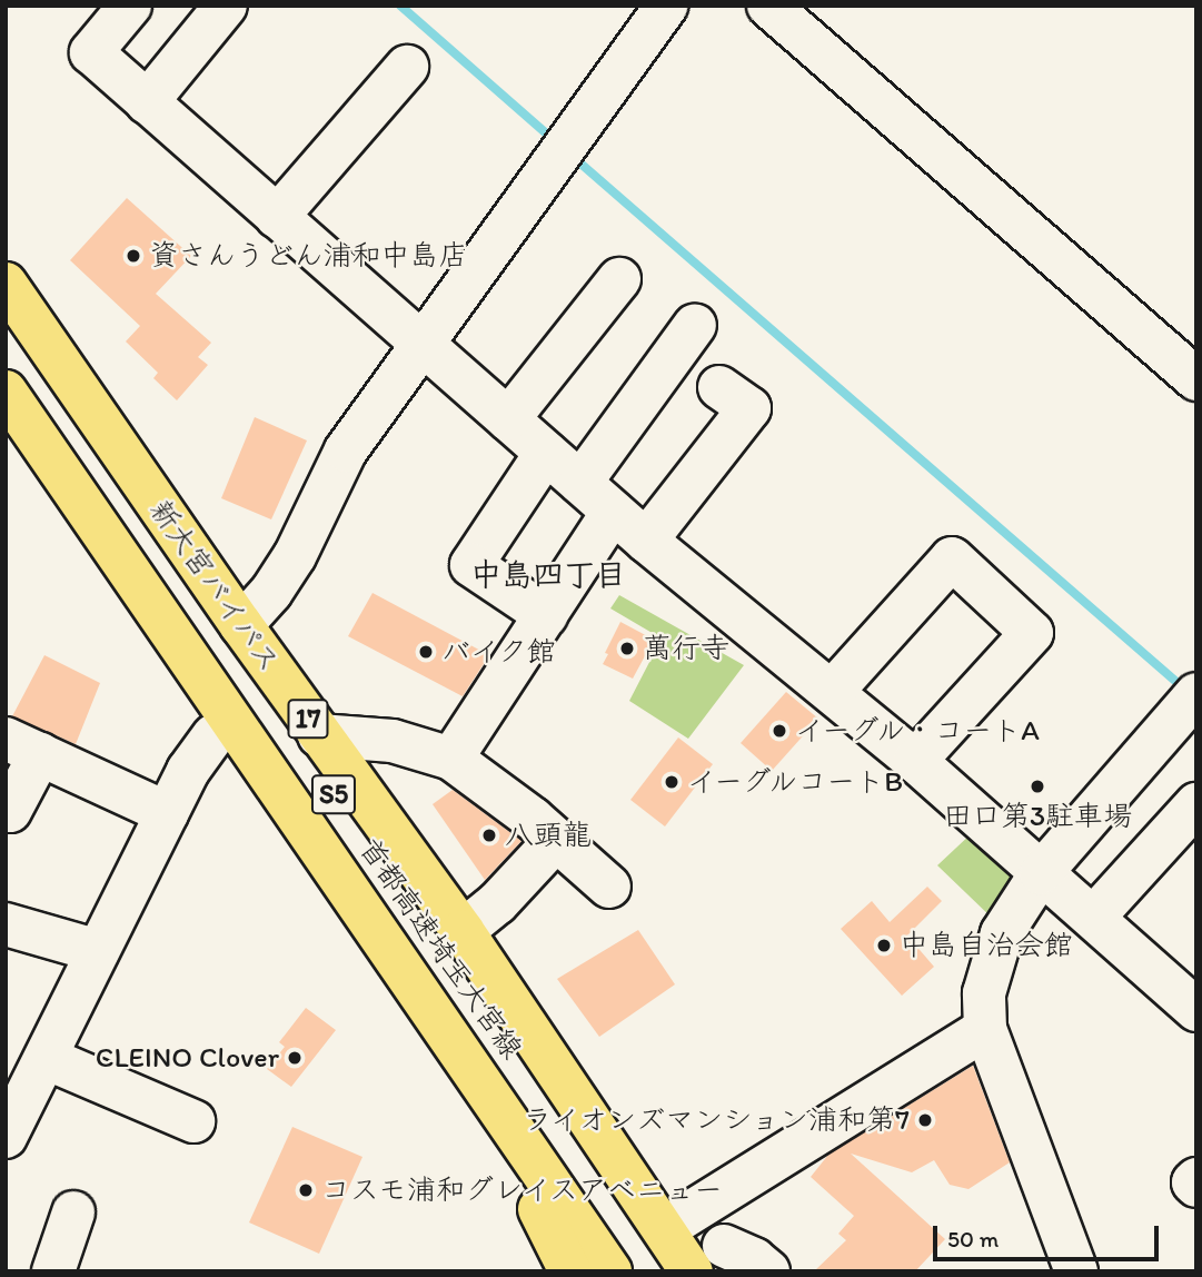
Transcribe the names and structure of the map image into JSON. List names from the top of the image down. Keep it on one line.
{"streets":{"highway":["新大宮バイパス","17","S5","首都高速埼玉大宮線"]},"districts":["中島四丁目"],"places":["資さんうどん浦和中島店","萬行寺","バイク館","イーグル・コートA","イーグルコートB","田口第3駐車場","八頭龍","中島自治会館","CLEINO Clover","ライオンズマンション浦和第7","コスモ浦和グレイスアベニュー"],"scale_bar":"50 m"}
